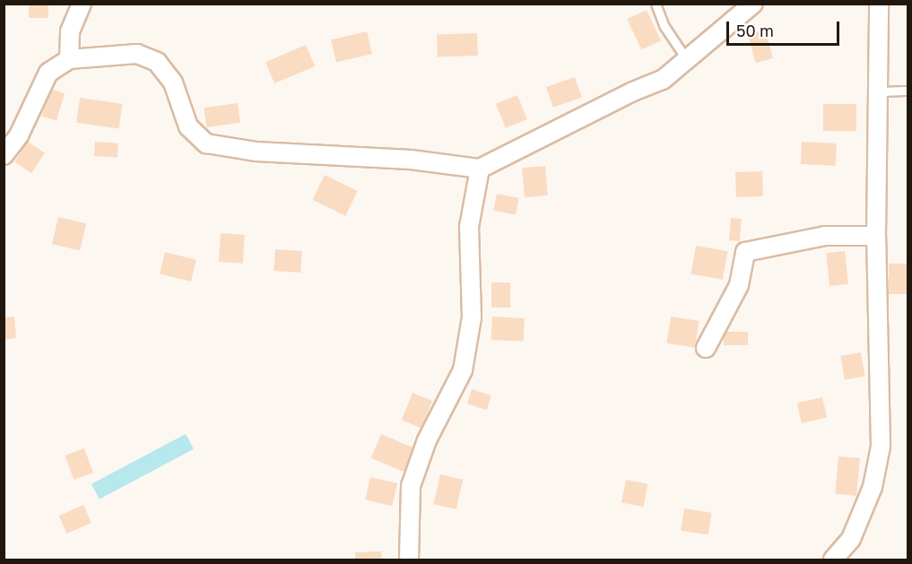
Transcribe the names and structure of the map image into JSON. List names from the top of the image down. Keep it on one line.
{"scale_bar":"50 m"}
